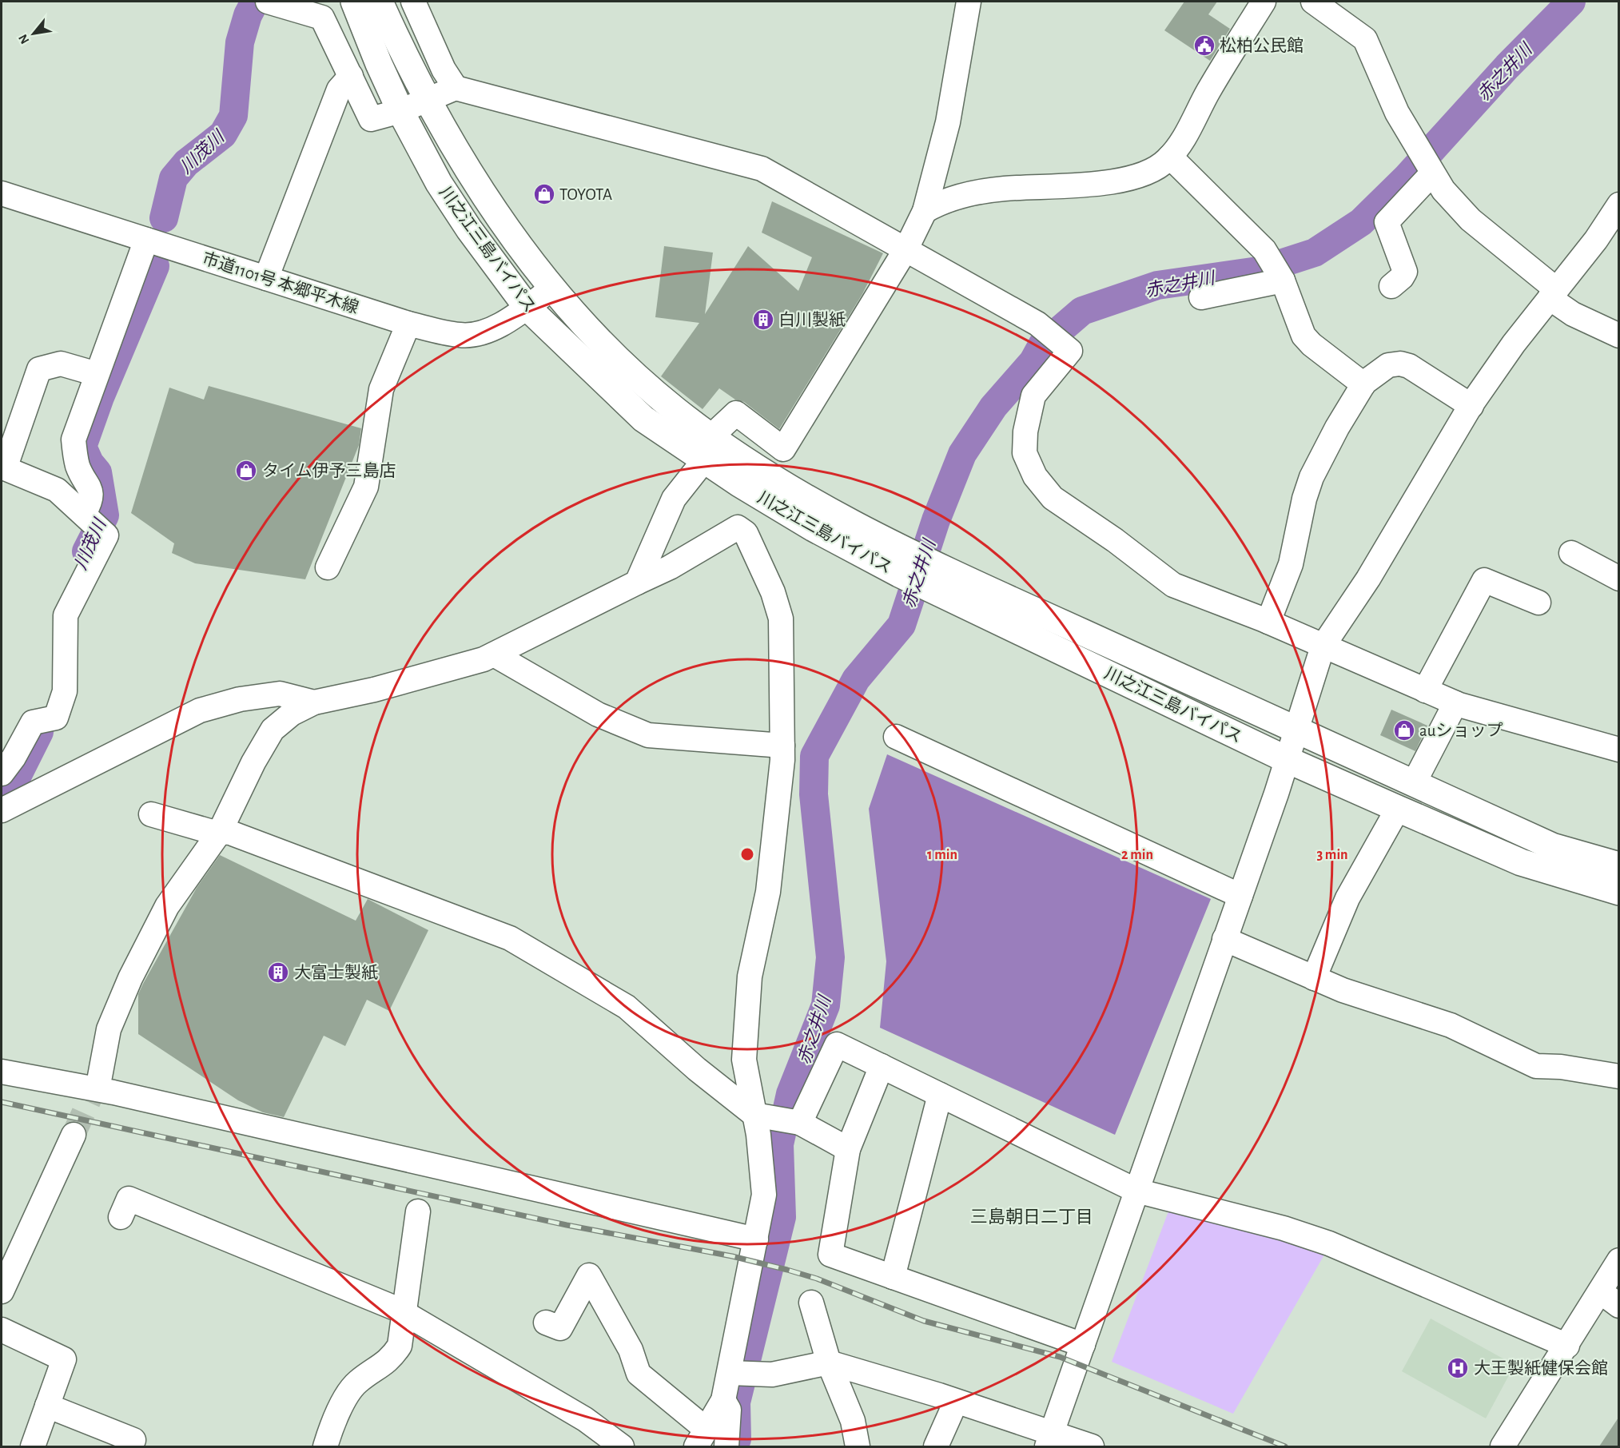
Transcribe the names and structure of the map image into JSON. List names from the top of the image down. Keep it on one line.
{"streets":{"highway":["川之江三島バイパス"],"street":["市道1101号 本郷平木線"]},"crossings":[["川之江三島バイパス","市道1101号 本郷平木線"]],"districts":["三島朝日二丁目"],"water":["赤之井川","川茂川"],"places":{"public building":["松柏公民館"],"shop":["TOYOTA","タイム伊予三島店","auショップ"],"building":["白川製紙","大富士製紙"],"hospital":["大王製紙健保会館"]},"north":"bottom left","rings":["1 min","2 min","3 min"]}
